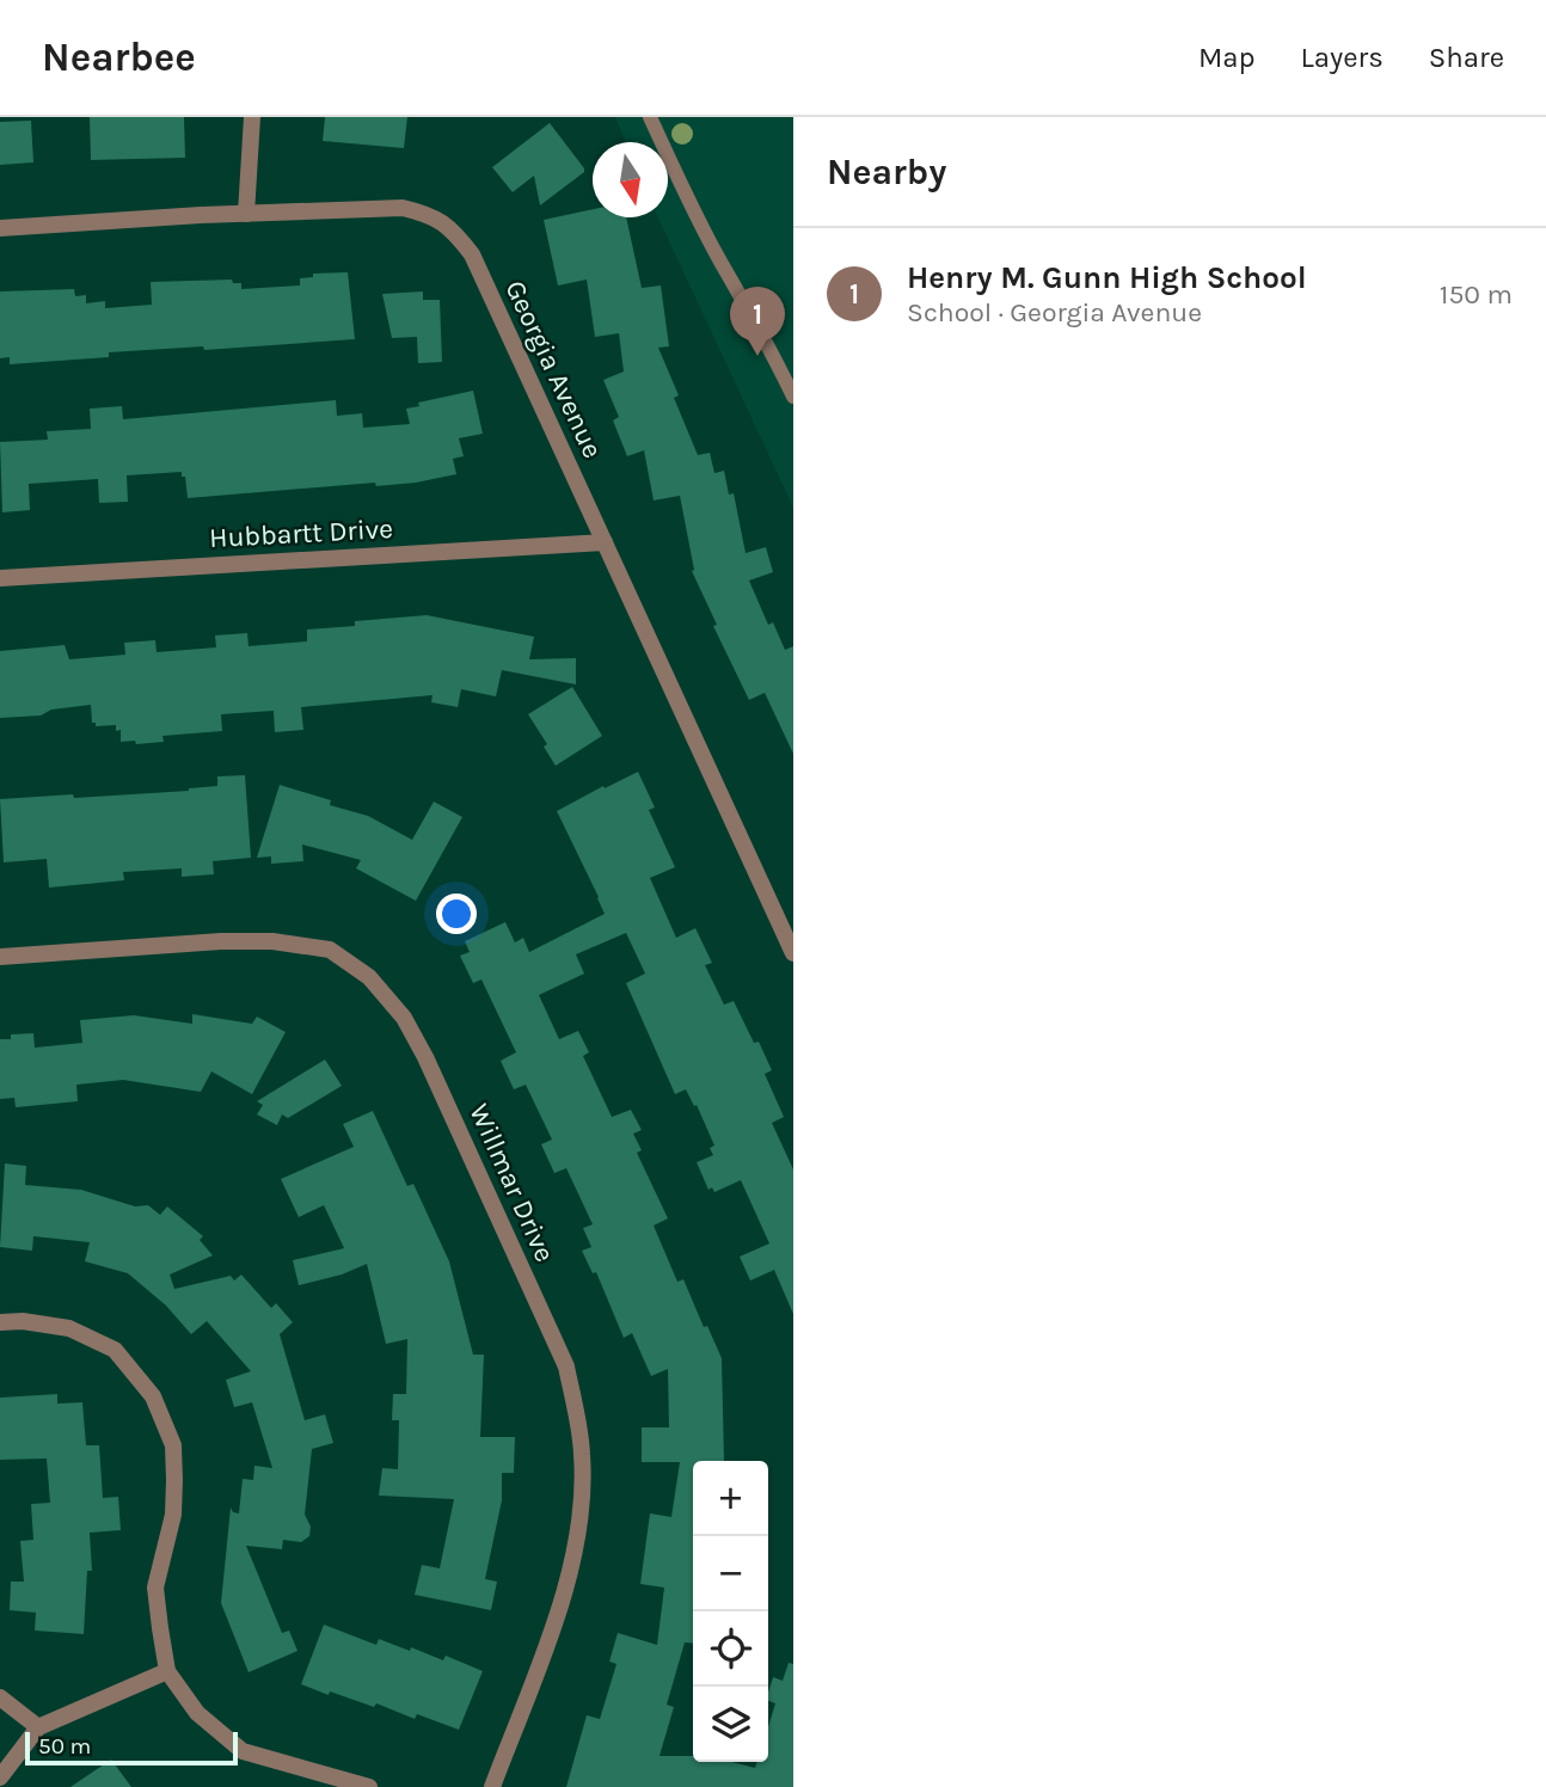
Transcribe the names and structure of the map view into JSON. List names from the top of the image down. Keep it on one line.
{"streets":{"street":["Georgia Avenue","Hubbartt Drive","Willmar Drive"]},"crossings":[["Georgia Avenue","Hubbartt Drive"]],"scale_bar":"50 m","north":"bottom","page":{"header":"Nearbee","nav":["Map","Layers","Share"],"heading":"Nearby","list":[{"mark":"1","name":"Henry M. Gunn High School","note":"School · Georgia Avenue","value":"150 m"}],"pins":"1","map_buttons":["+","−"],"scale":"50 m"}}
